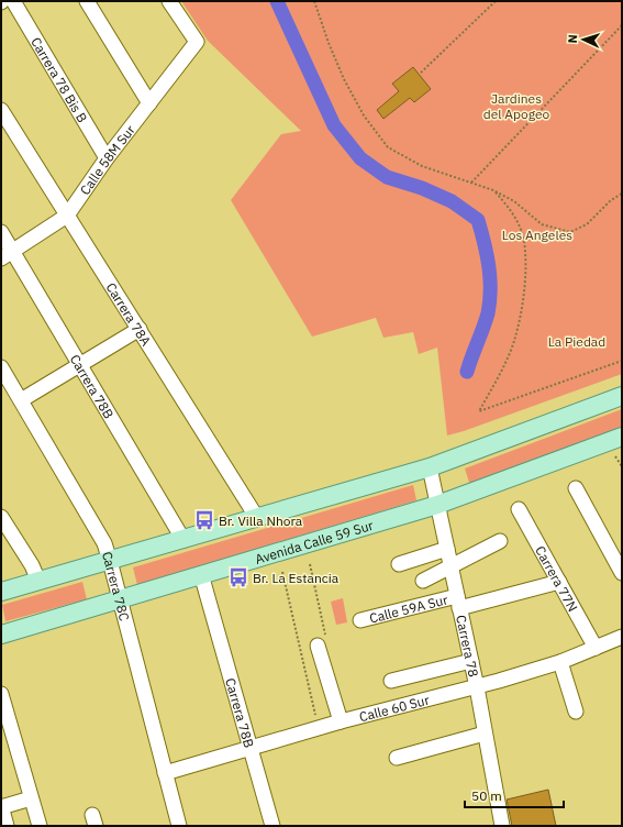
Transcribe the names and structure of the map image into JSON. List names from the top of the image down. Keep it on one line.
{"streets":{"main road":["Avenida Calle 59 Sur"],"street":["Carrera 78 Bis B","Calle 58M Sur","Carrera 78A","Carrera 78B","Carrera 77N","Carrera 78C","Calle 59A Sur","Carrera 78","Calle 60 Sur"]},"crossings":[["Carrera 78 Bis B","Calle 58M Sur"],["Calle 58M Sur","Carrera 78A"],["Calle 58M Sur","Carrera 78B"],["Carrera 78B","Avenida Calle 59 Sur"],["Carrera 78B","Calle 60 Sur"],["Avenida Calle 59 Sur","Carrera 78C"],["Avenida Calle 59 Sur","Carrera 78"],["Carrera 77N","Calle 59A Sur"],["Carrera 77N","Calle 60 Sur"],["Carrera 78C","Calle 60 Sur"],["Calle 59A Sur","Carrera 78"],["Carrera 78","Calle 60 Sur"]],"parks":["Jardines del Apogeo","Los Angeles","La Piedad"],"places":{"bus stop":["Br. Villa Nhora","Br. La Estancia"]},"scale_bar":"50 m","north":"left"}
